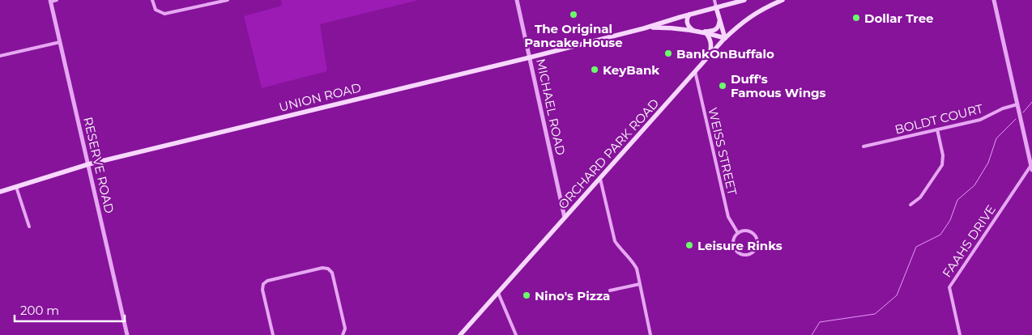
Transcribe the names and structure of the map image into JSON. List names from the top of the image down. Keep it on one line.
{"streets":{"main road":["UNION ROAD","ORCHARD PARK ROAD"],"street":["MICHAEL ROAD","BOLDT COURT","WEISS STREET","RESERVE ROAD","FAAHS DRIVE"]},"crossings":[["UNION ROAD","MICHAEL ROAD"],["UNION ROAD","ORCHARD PARK ROAD"],["UNION ROAD","RESERVE ROAD"],["MICHAEL ROAD","ORCHARD PARK ROAD"],["WEISS STREET","ORCHARD PARK ROAD"]],"places":["The Original Pancake House","Dollar Tree","BankOnBuffalo","KeyBank","Duff's Famous Wings","Leisure Rinks","Nino's Pizza"],"scale_bar":"200 m"}
